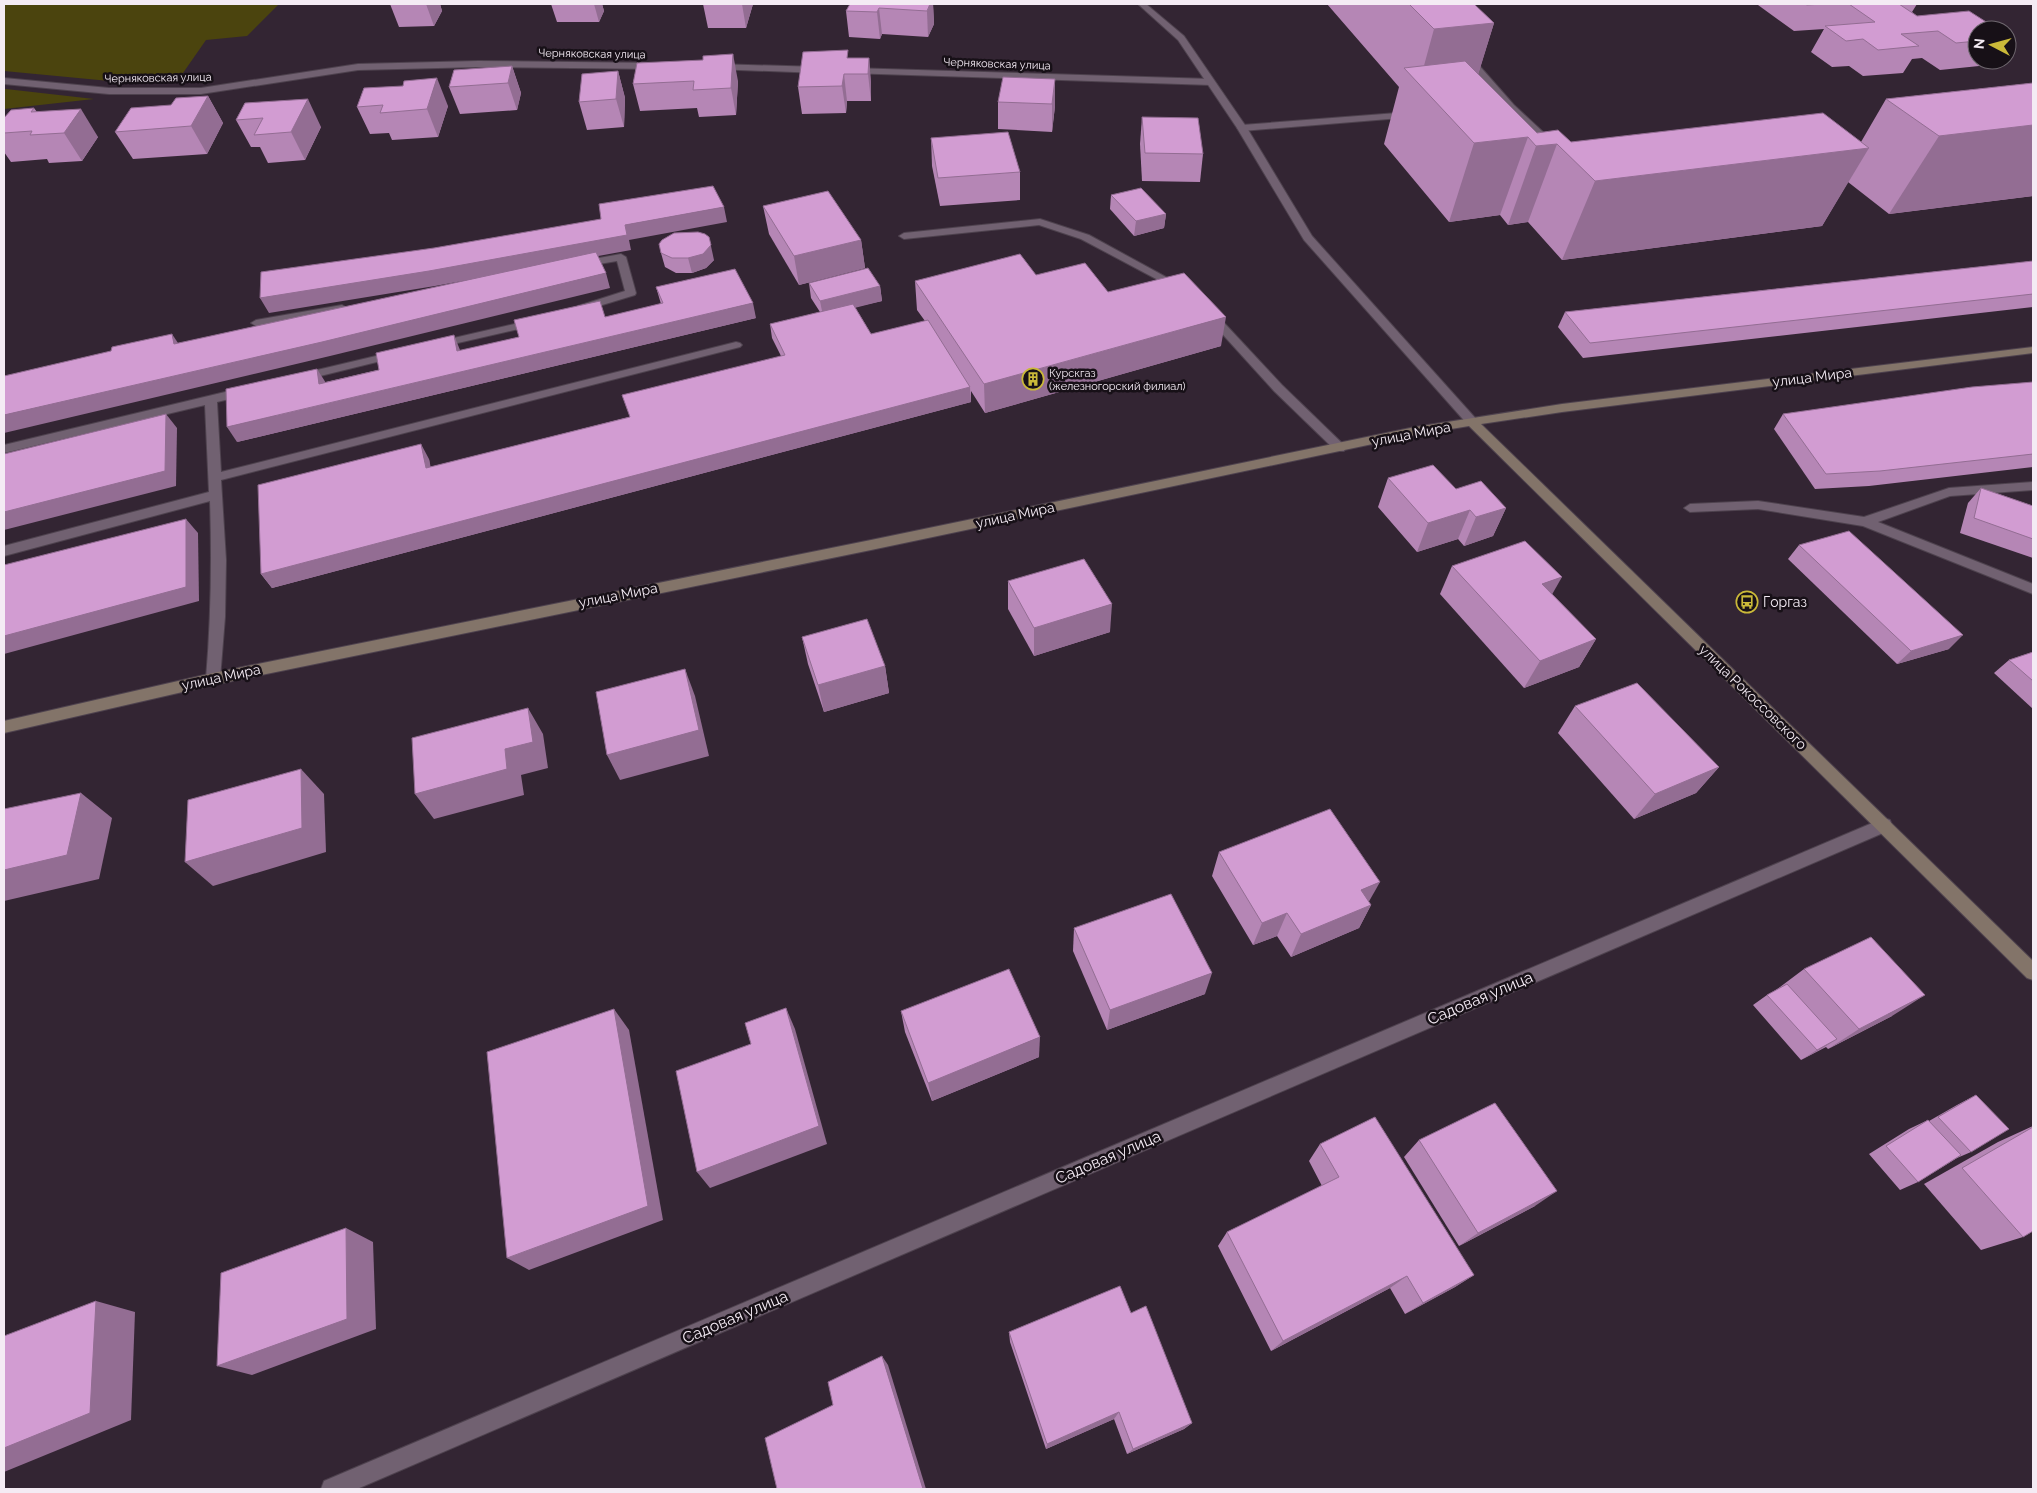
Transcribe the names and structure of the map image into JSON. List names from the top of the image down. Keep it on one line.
{"streets":{"main road":["улица Мира","улица Рокоссовского"],"street":["Черняковская улица","Садовая улица"]},"crossings":[["улица Мира","улица Рокоссовского"],["улица Рокоссовского","Садовая улица"]],"places":{"building":["Курскгаз (железногорский филиал)"],"bus stop":["Горгаз"]},"north":"left"}
